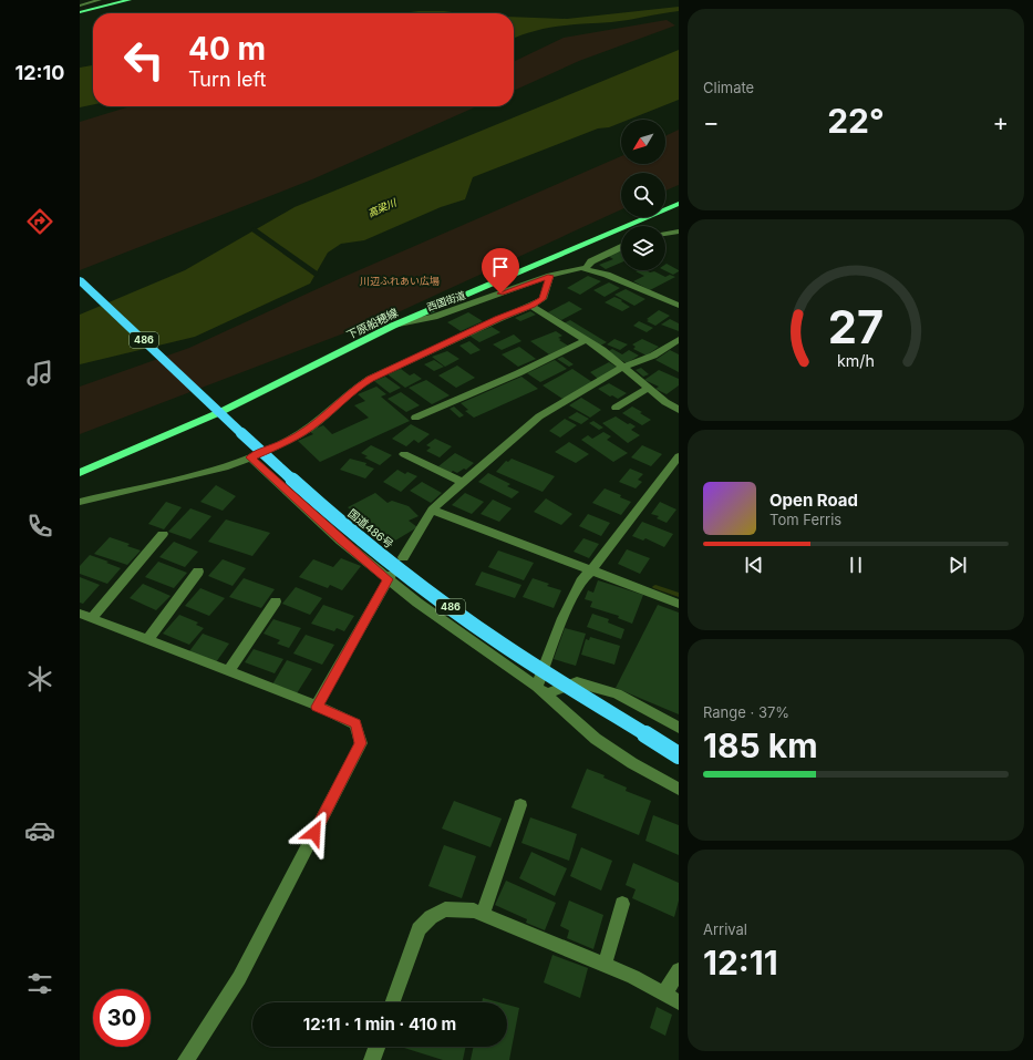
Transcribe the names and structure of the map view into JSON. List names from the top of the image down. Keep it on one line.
{"streets":{"highway":["486","国道486号"],"main road":["下原船穂線"],"street":["西国街道"]},"crossings":[["西国街道","下原船穂線"],["下原船穂線","国道486号"]],"water":["高梁川"],"parks":["川辺ふれあい広場"],"north":"bottom left","page":{"tabs":"12:10","tile":["Climate",["Range · 37%","185 km"],["Arrival","12:11"]],"turn":["40 m","Turn left"],"heat":["−","22°","+"],"song":["Open Road","Tom Ferris"],"limit":"30","trip":"12:11 · 1 min · 410 m","gauge":["27","km/h"]}}
